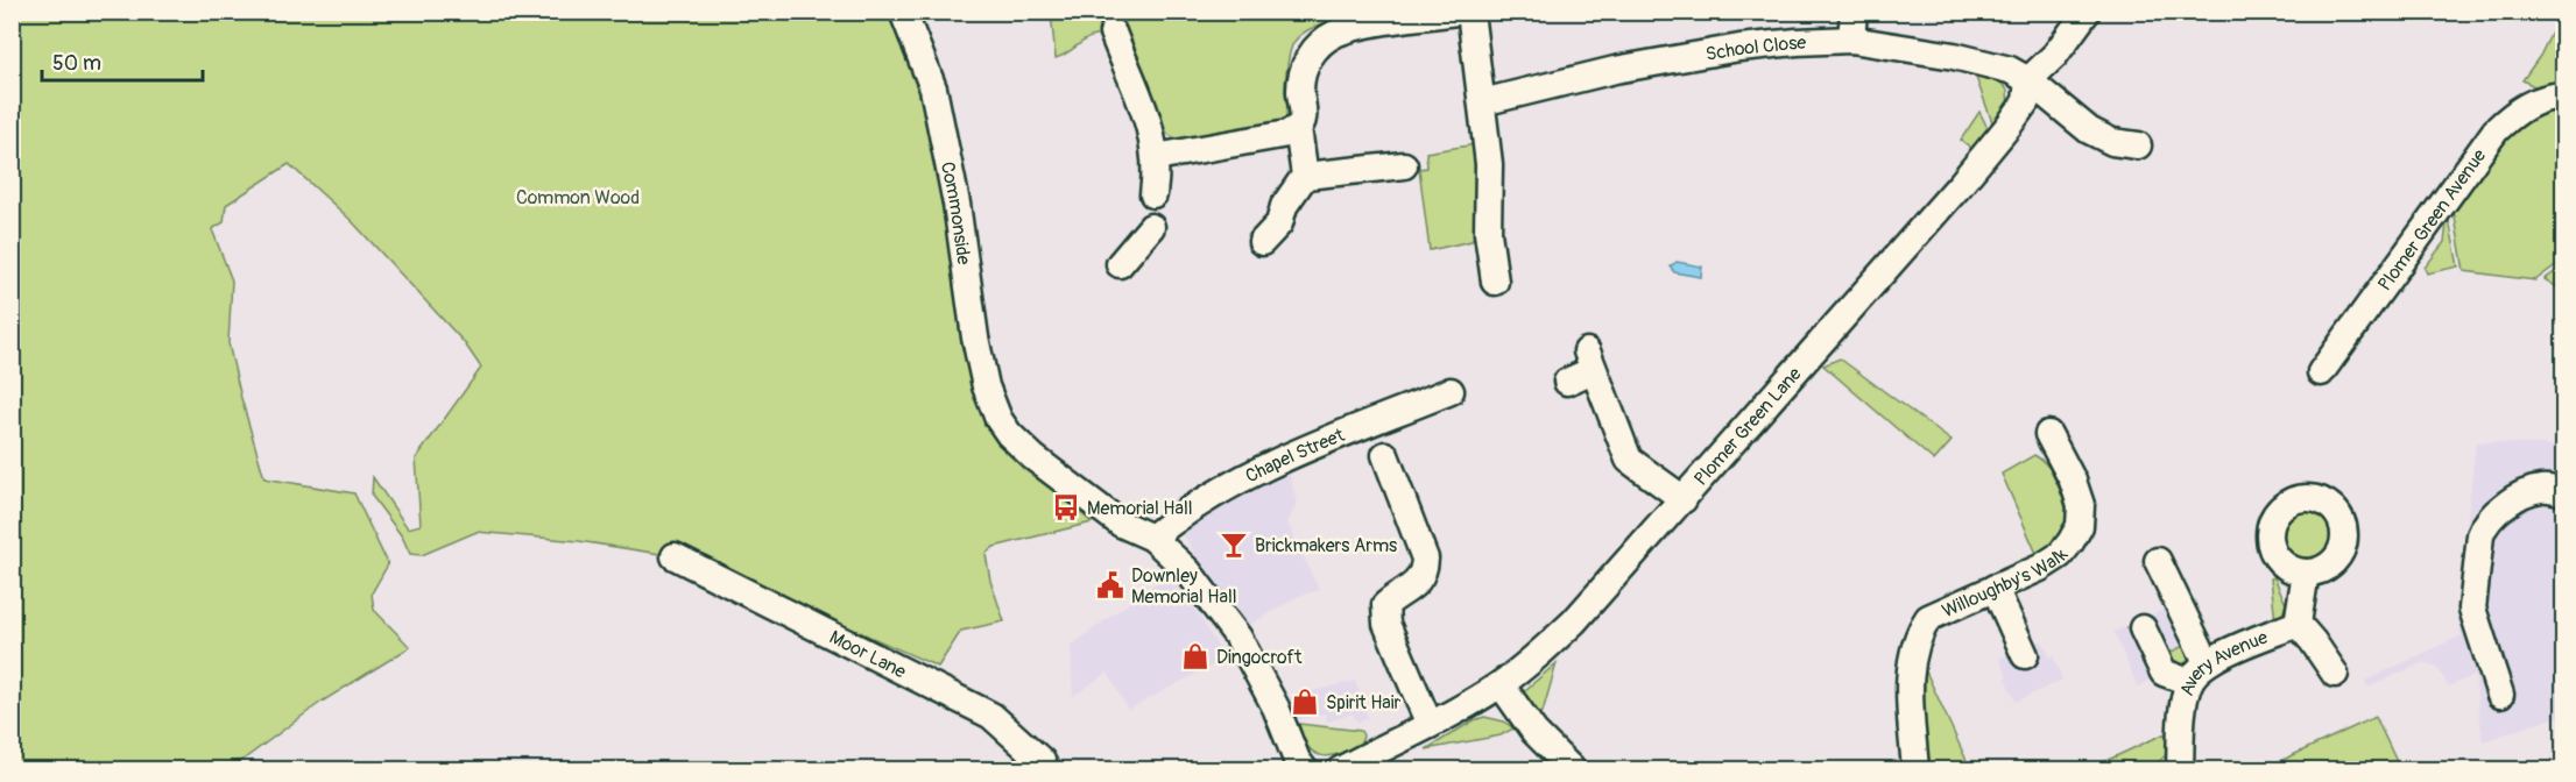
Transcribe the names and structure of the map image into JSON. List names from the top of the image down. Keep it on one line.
{"streets":{"street":["School Close","Commonside","Plomer Green Avenue","Plomer Green Lane","Chapel Street","Willoughby's Walk","Moor Lane","Avery Avenue"]},"crossings":[["School Close","Plomer Green Lane"],["Commonside","Chapel Street"]],"parks":["Common Wood"],"places":{"bus stop":["Memorial Hall"],"bar":["Brickmakers Arms"],"public building":["Downley Memorial Hall"],"shop":["Dingocroft","Spirit Hair"]},"scale_bar":"50 m"}
